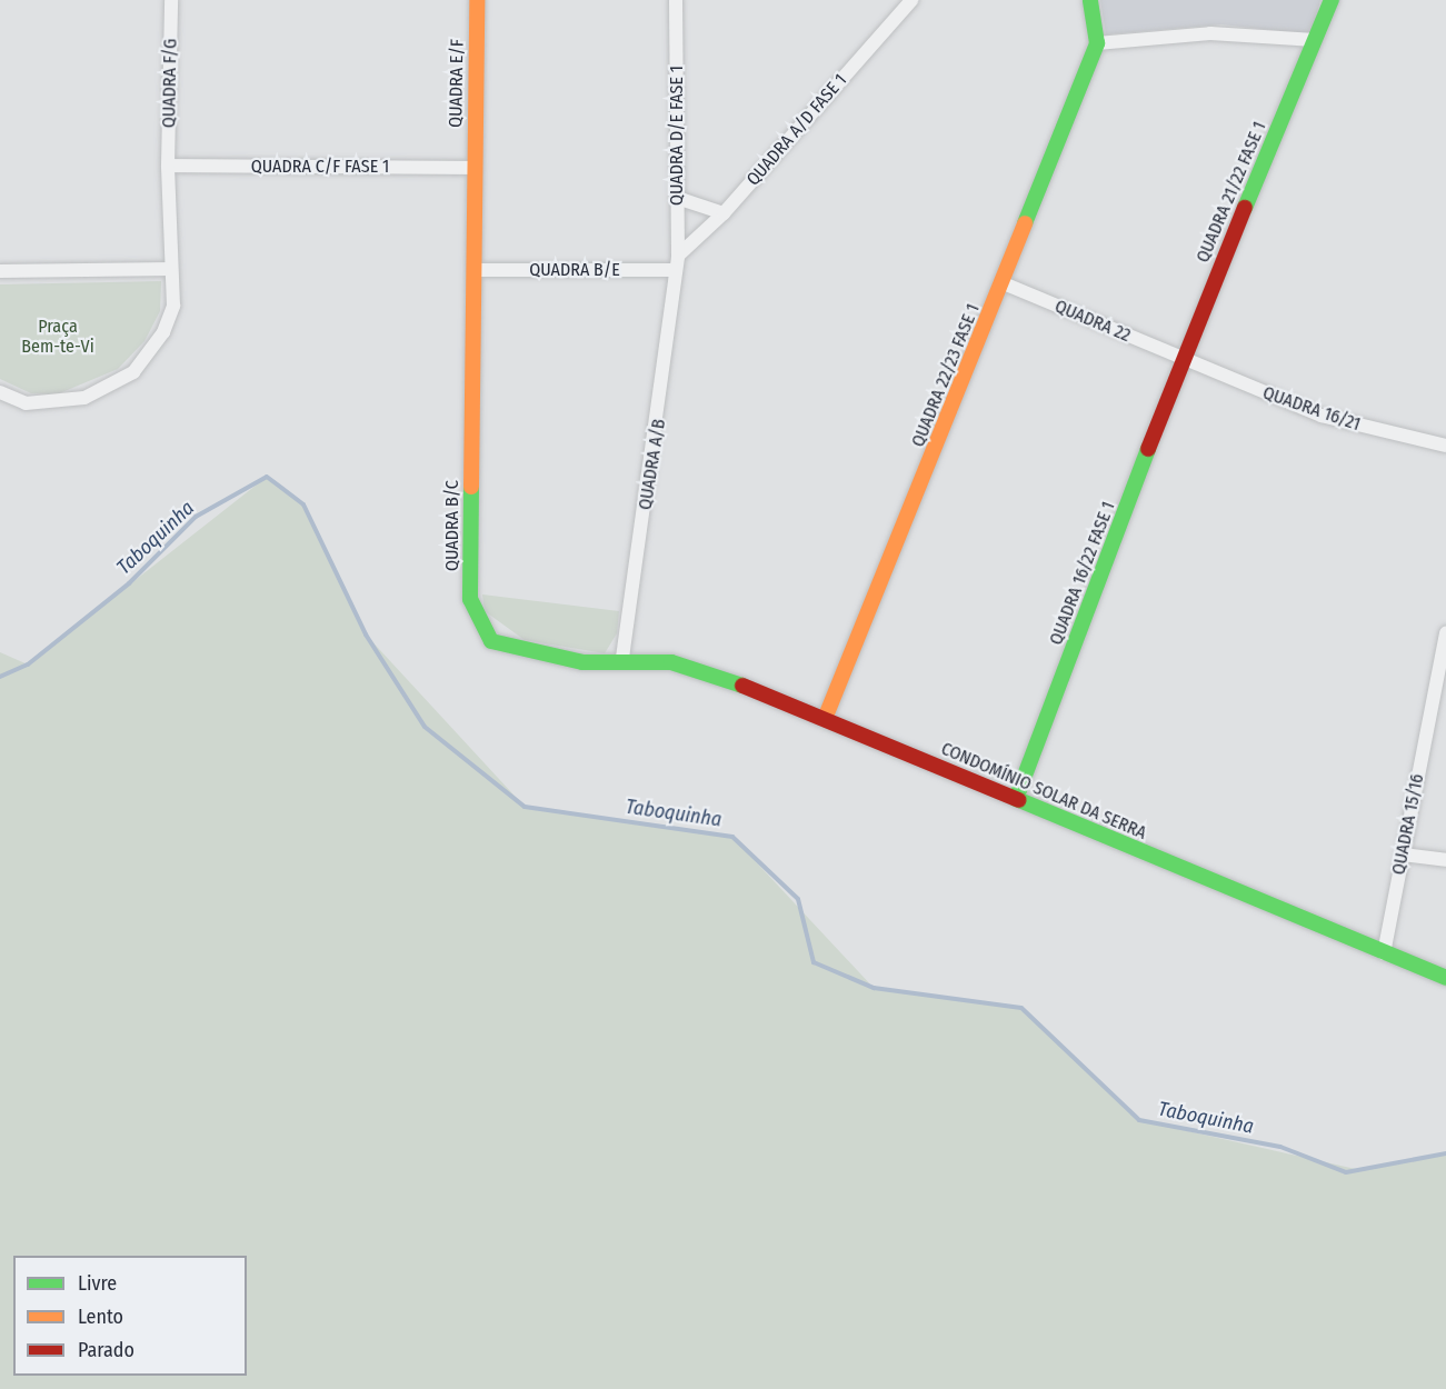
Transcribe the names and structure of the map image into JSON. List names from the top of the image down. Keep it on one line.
{"streets":{"street":["QUADRA F/G","QUADRA E/F","QUADRA A/D FASE 1","QUADRA D/E FASE 1","QUADRA C/F FASE 1","QUADRA 21/22 FASE 1","QUADRA B/E","QUADRA 22","QUADRA 22/23 FASE 1","QUADRA 16/21","QUADRA A/B","QUADRA B/C","QUADRA 16/22 FASE 1","CONDOMÍNIO SOLAR DA SERRA","QUADRA 15/16"]},"crossings":[["QUADRA F/G","QUADRA C/F FASE 1"],["QUADRA E/F","QUADRA C/F FASE 1"],["QUADRA E/F","QUADRA B/E"],["QUADRA E/F","QUADRA B/C"],["QUADRA A/D FASE 1","QUADRA D/E FASE 1"],["QUADRA D/E FASE 1","QUADRA B/E"],["QUADRA D/E FASE 1","QUADRA A/B"],["QUADRA 21/22 FASE 1","QUADRA 22"],["QUADRA 21/22 FASE 1","QUADRA 16/21"],["QUADRA 21/22 FASE 1","QUADRA 16/22 FASE 1"],["QUADRA B/E","QUADRA A/B"],["QUADRA B/E","QUADRA B/C"],["QUADRA 22","QUADRA 22/23 FASE 1"],["QUADRA 22","QUADRA 16/21"],["QUADRA 22","QUADRA 16/22 FASE 1"],["QUADRA 22/23 FASE 1","CONDOMÍNIO SOLAR DA SERRA"],["QUADRA 16/21","QUADRA 16/22 FASE 1"],["QUADRA A/B","QUADRA B/C"],["QUADRA A/B","CONDOMÍNIO SOLAR DA SERRA"],["QUADRA B/C","CONDOMÍNIO SOLAR DA SERRA"],["QUADRA 16/22 FASE 1","CONDOMÍNIO SOLAR DA SERRA"],["CONDOMÍNIO SOLAR DA SERRA","QUADRA 15/16"]],"water":["Taboquinha"],"parks":["Praça Bem-te-Vi"],"legend":["Livre","Lento","Parado"]}
